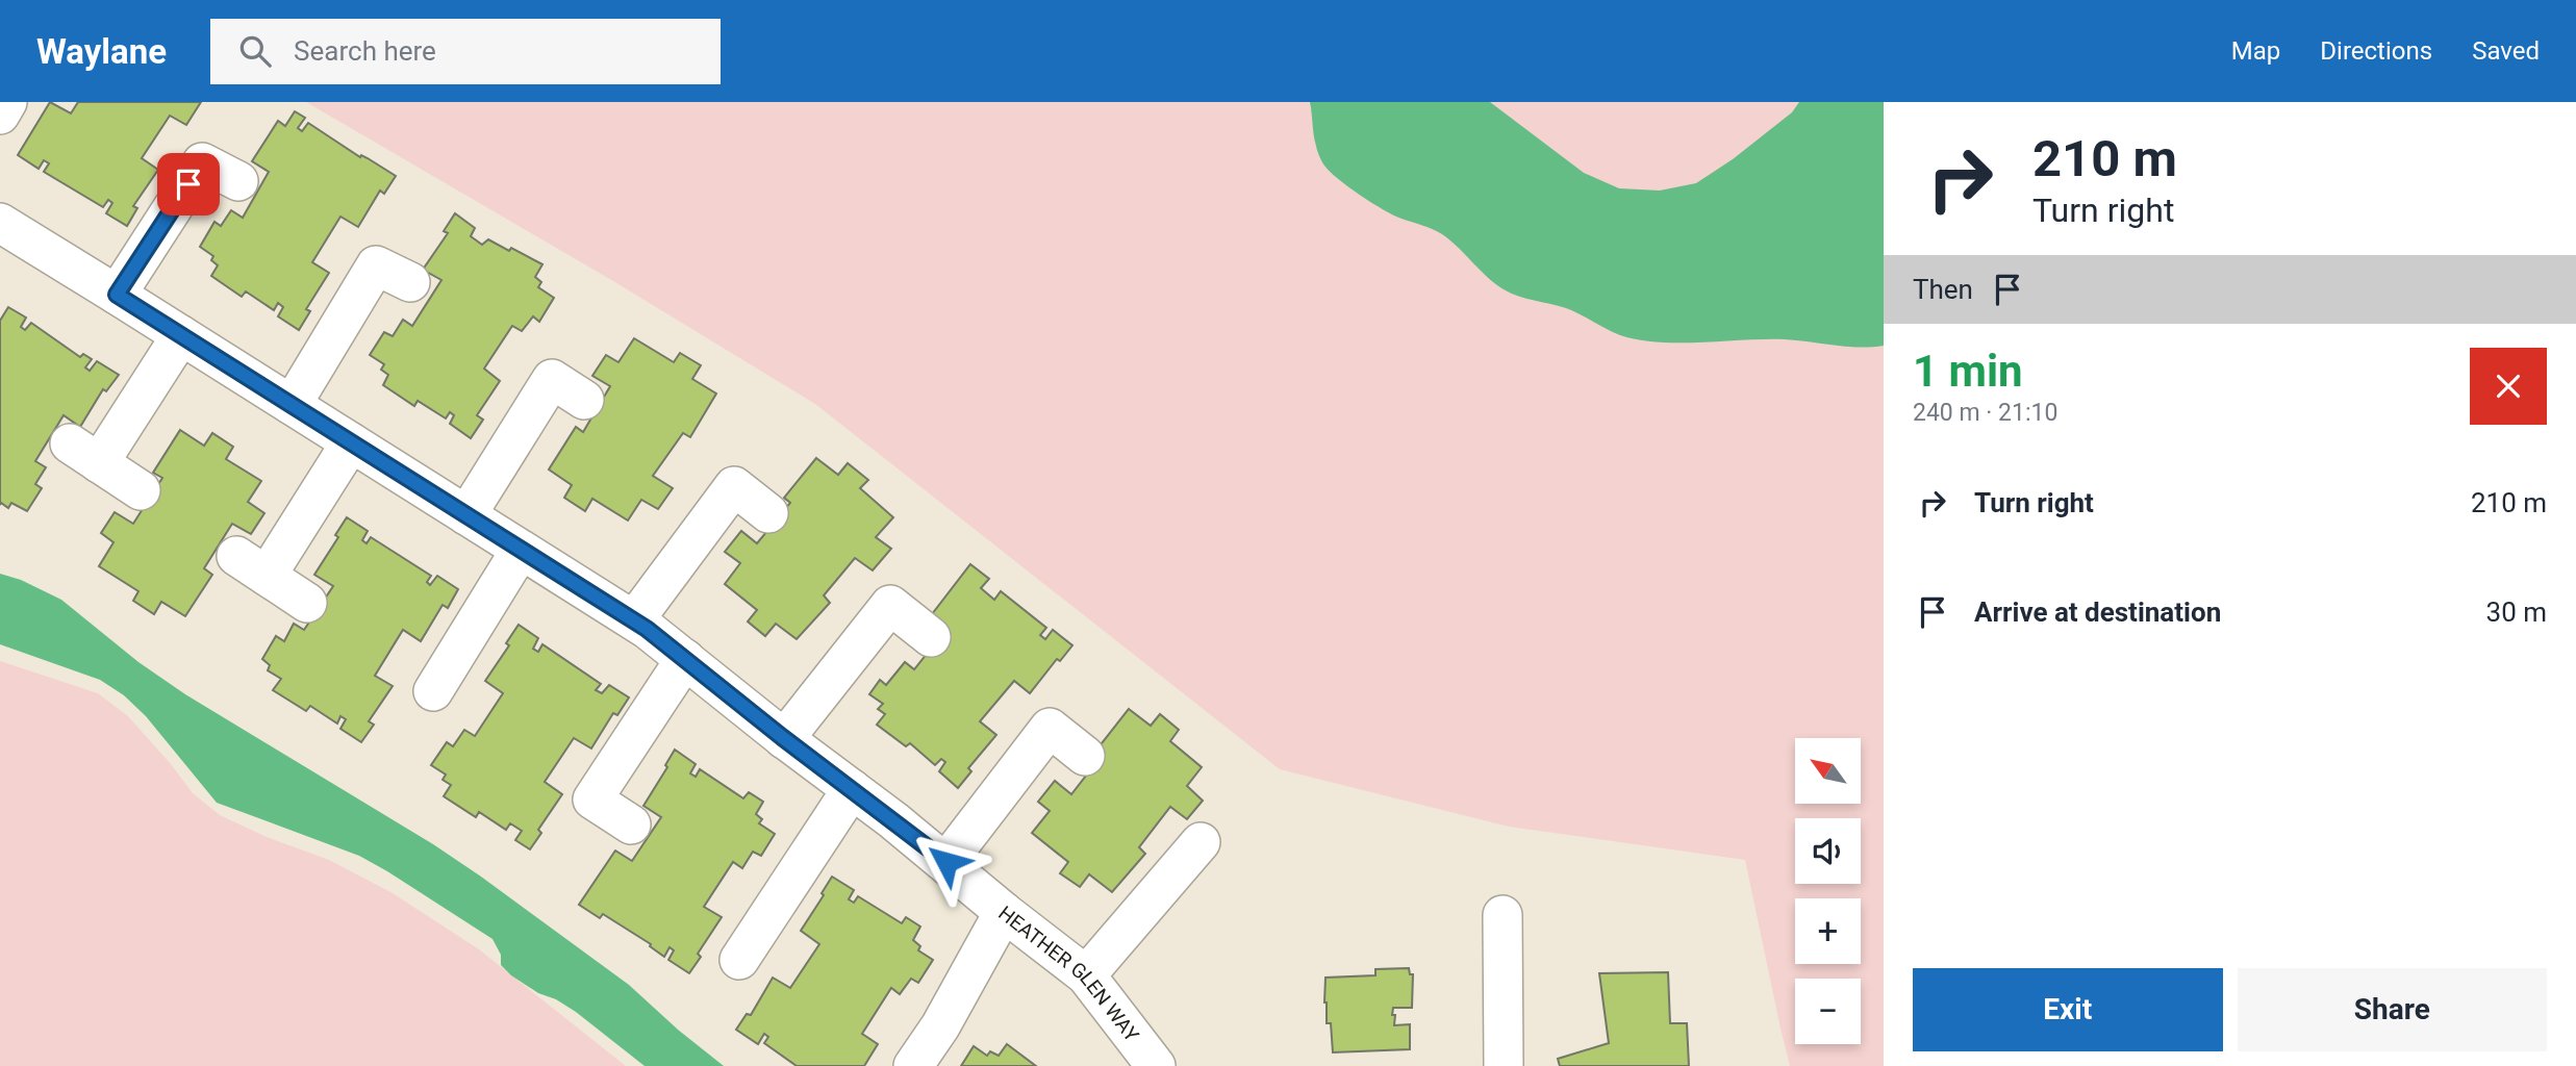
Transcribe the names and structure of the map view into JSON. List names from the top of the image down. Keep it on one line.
{"streets":{"street":["HEATHER GLEN WAY"]},"north":"top left","page":{"header":"Waylane","search":"Search here","nav":["Map","Directions","Saved"],"turn":["210 m","Turn right"],"then":"Then","heading":["1 min","240 m · 21:10"],"list":[{"name":"Turn right","value":"210 m"},{"name":"Arrive at destination","value":"30 m"}],"map_buttons":["+","−"],"buttons":["Exit","Share"]}}
